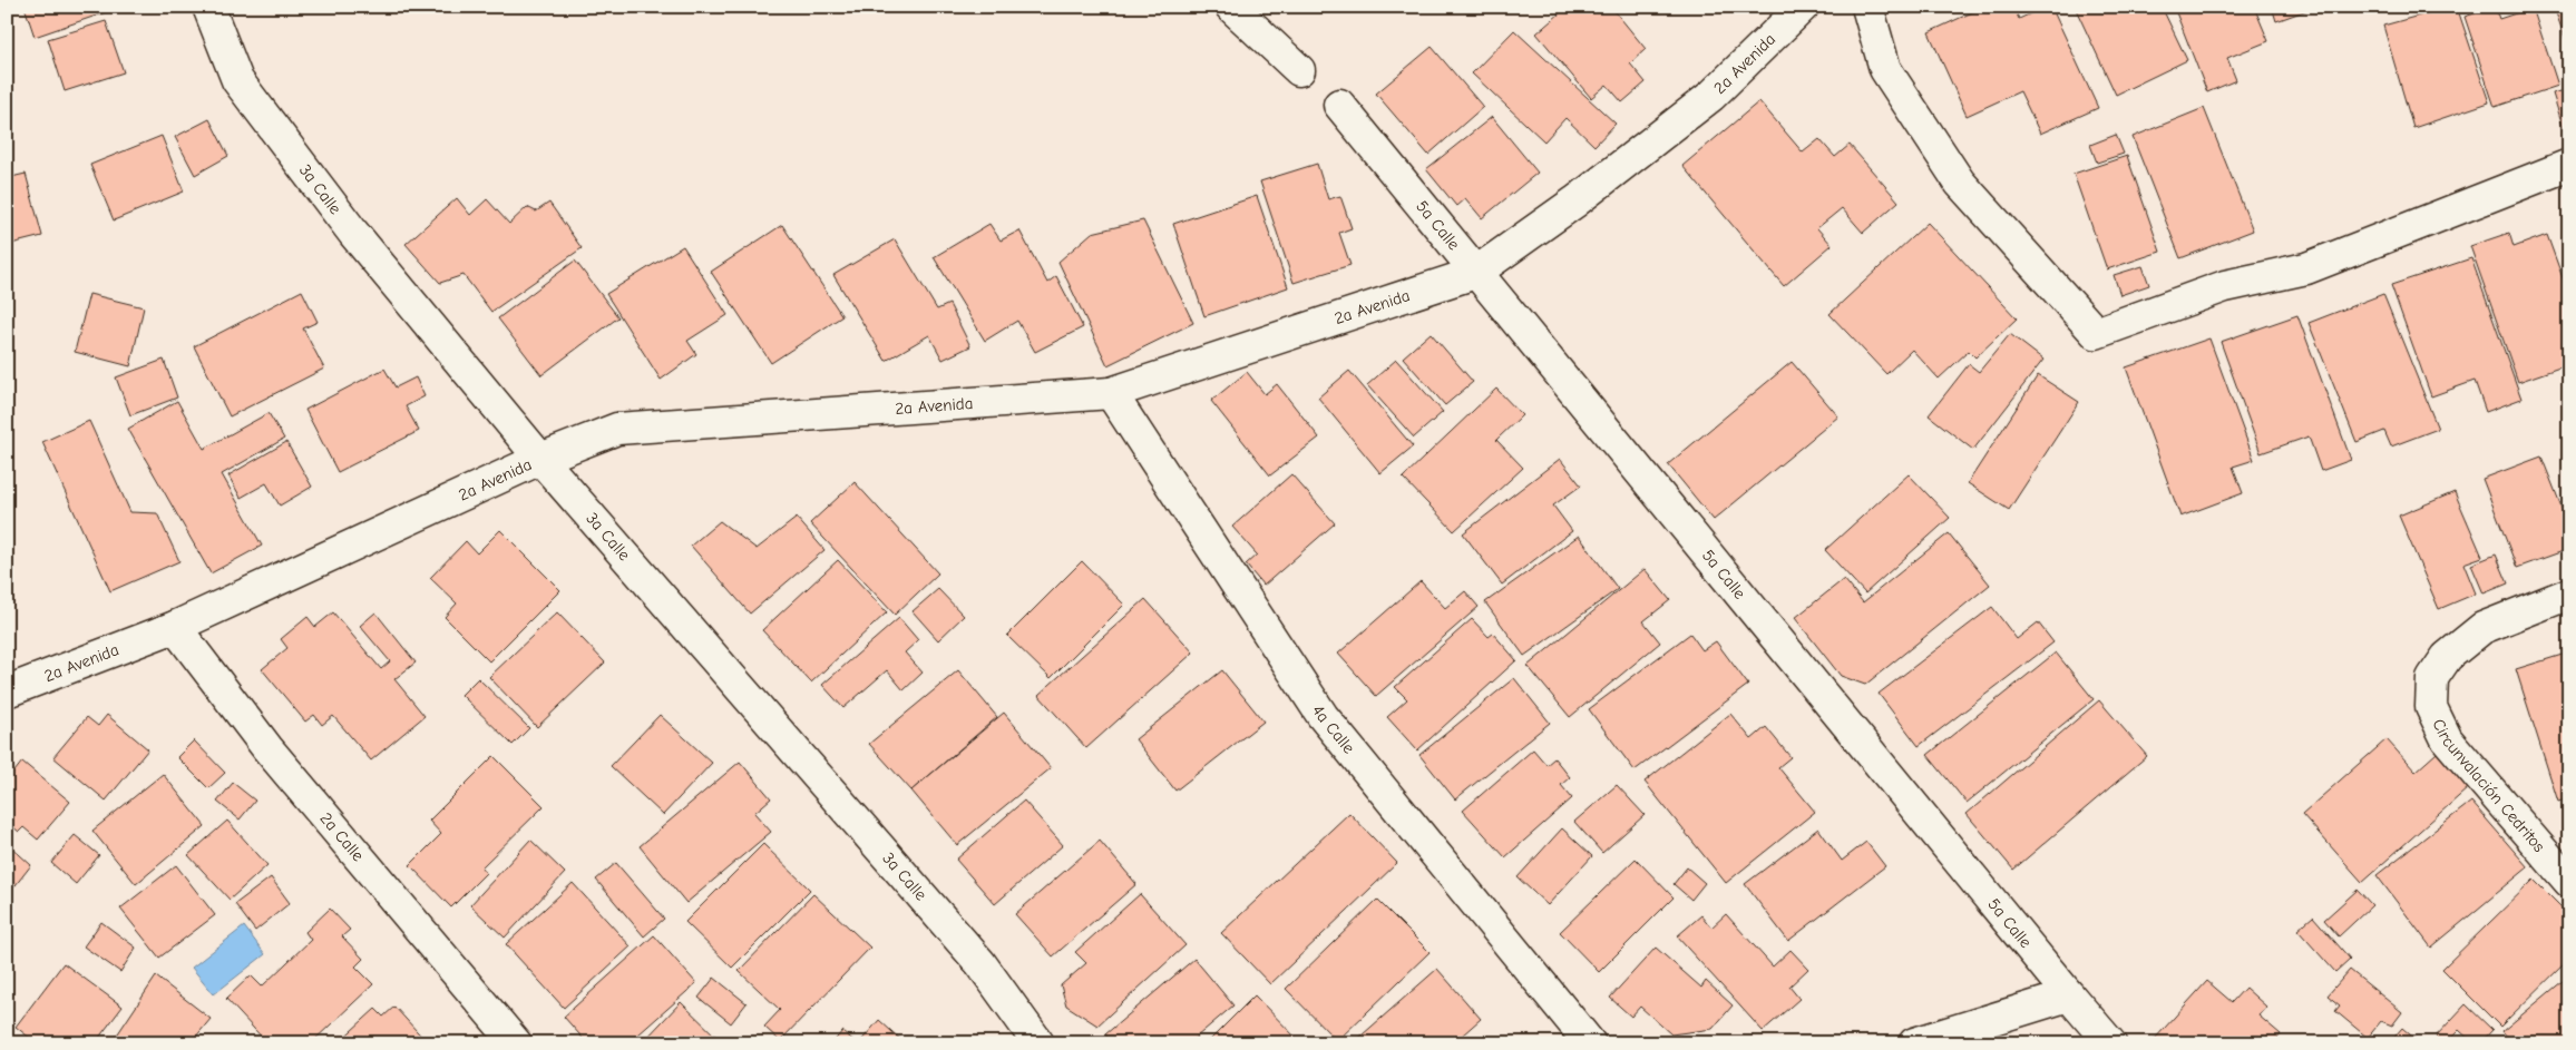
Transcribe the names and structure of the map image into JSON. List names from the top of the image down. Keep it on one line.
{"streets":{"street":["2a Avenida","3a Calle","5a Calle","4a Calle","Circunvalación Cedritos","2a Calle"]},"crossings":[["2a Avenida","3a Calle"],["2a Avenida","5a Calle"],["2a Avenida","4a Calle"],["2a Avenida","2a Calle"]]}
